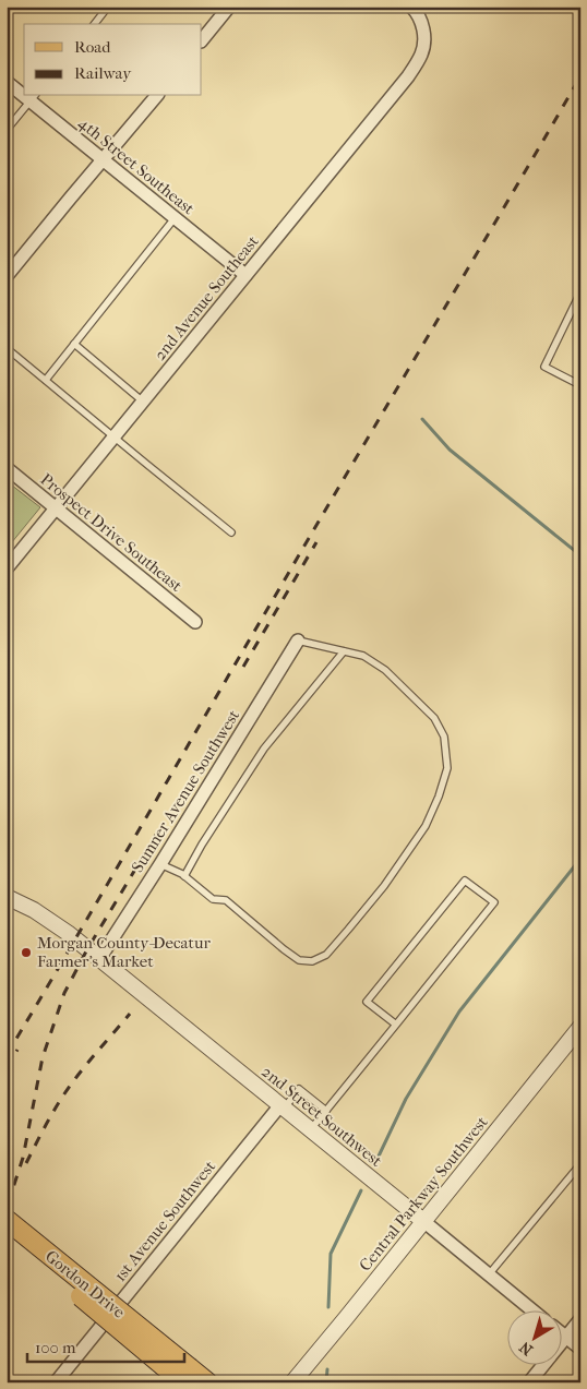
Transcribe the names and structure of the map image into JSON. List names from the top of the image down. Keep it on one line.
{"streets":{"main road":["Gordon Drive"],"street":["4th Street Southeast","2nd Avenue Southeast","Prospect Drive Southeast","Sumner Avenue Southwest","2nd Street Southwest","Central Parkway Southwest","1st Avenue Southwest"]},"crossings":[["4th Street Southeast","2nd Avenue Southeast"],["2nd Avenue Southeast","Prospect Drive Southeast"],["Sumner Avenue Southwest","2nd Street Southwest"],["2nd Street Southwest","Central Parkway Southwest"],["2nd Street Southwest","1st Avenue Southwest"]],"places":["Morgan County-Decatur Farmer's Market"],"legend":["Road","Railway"],"scale_bar":"100 m","north":"bottom left"}
